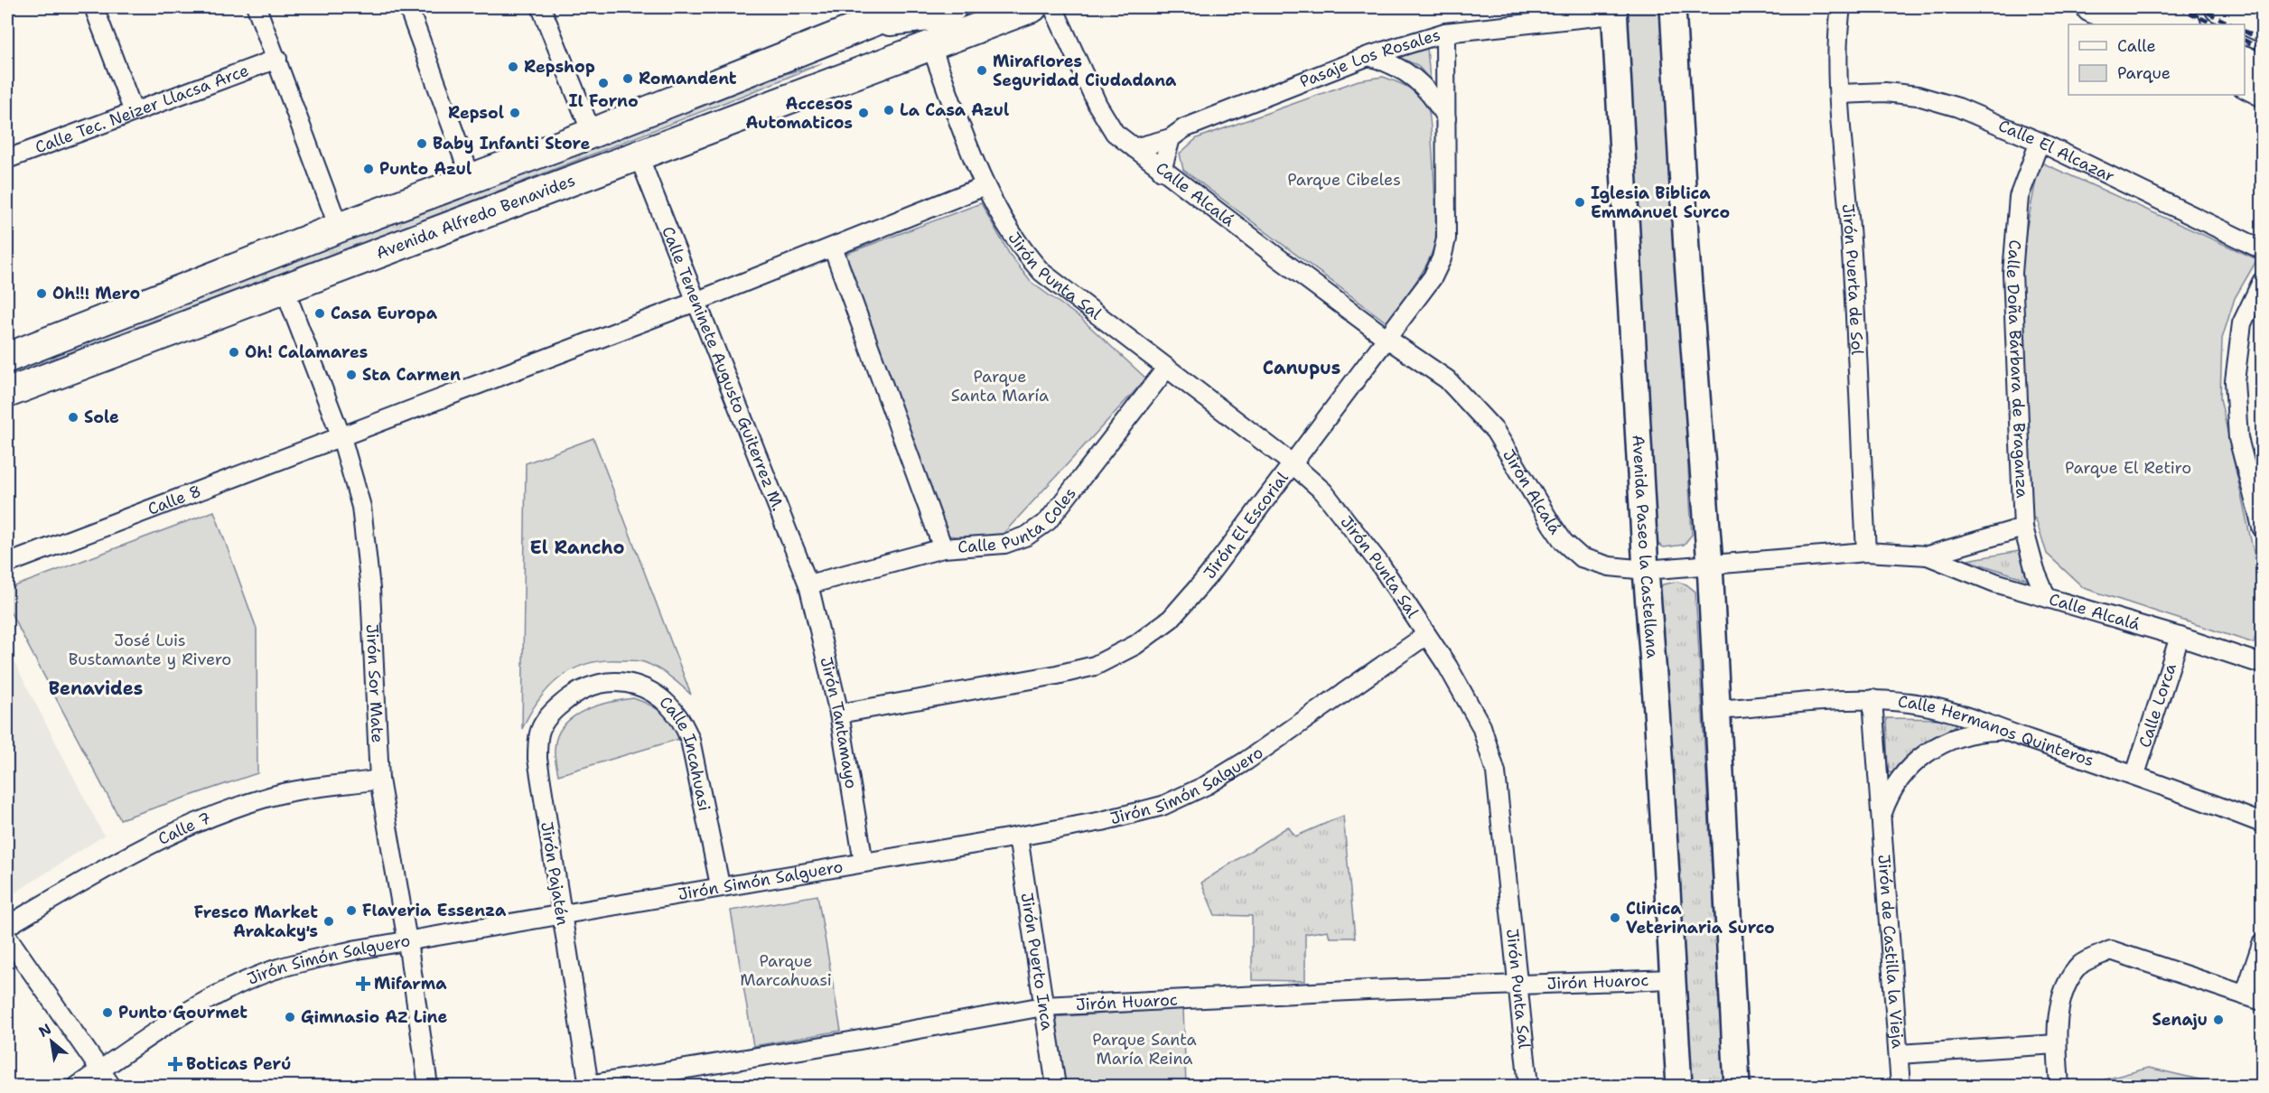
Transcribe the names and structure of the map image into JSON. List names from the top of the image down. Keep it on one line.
{"streets":{"main road":["Avenida Alfredo Benavides","Avenida Paseo la Castellana"],"street":["Pasaje Los Rosales","Calle Tec. Neizer Llacsa Arce","Calle El Alcazar","Calle Alcalá","Jirón Punta Sal","Jirón Puerta de Sol","Calle Teneninete Augusto Guiterrez M.","Calle Doña Bárbara de Braganza","Jirón Alcalá","Calle 8","Calle Punta Coles","Jirón El Escorial","Jirón Sor Mate","Calle Lorca","Jirón Tantamayo","Calle Hermanos Quinteros","Calle Incahuasi","Jirón Simón Salguero","Calle 7","Jirón Pajatén","Jirón de Castilla la Vieja","Jirón Puerto Inca","Jirón Huaroc"]},"crossings":[["Pasaje Los Rosales","Calle Alcalá"],["Pasaje Los Rosales","Jirón El Escorial"],["Pasaje Los Rosales","Avenida Paseo la Castellana"],["Calle El Alcazar","Jirón Puerta de Sol"],["Calle El Alcazar","Calle Doña Bárbara de Braganza"],["Calle Alcalá","Jirón Puerta de Sol"],["Calle Alcalá","Calle Doña Bárbara de Braganza"],["Calle Alcalá","Jirón Alcalá"],["Calle Alcalá","Jirón El Escorial"],["Calle Alcalá","Calle Lorca"],["Avenida Alfredo Benavides","Jirón Punta Sal"],["Avenida Alfredo Benavides","Calle Teneninete Augusto Guiterrez M."],["Avenida Alfredo Benavides","Jirón Sor Mate"],["Jirón Punta Sal","Calle 8"],["Jirón Punta Sal","Calle Punta Coles"],["Jirón Punta Sal","Jirón El Escorial"],["Jirón Punta Sal","Jirón Simón Salguero"],["Jirón Punta Sal","Jirón Huaroc"],["Calle Teneninete Augusto Guiterrez M.","Calle 8"],["Calle Teneninete Augusto Guiterrez M.","Calle Punta Coles"],["Calle Teneninete Augusto Guiterrez M.","Jirón Tantamayo"],["Jirón Alcalá","Jirón El Escorial"],["Jirón Alcalá","Avenida Paseo la Castellana"],["Calle 8","Jirón Sor Mate"],["Calle Punta Coles","Jirón Tantamayo"],["Jirón El Escorial","Jirón Tantamayo"],["Avenida Paseo la Castellana","Jirón Huaroc"],["Jirón Sor Mate","Jirón Simón Salguero"],["Jirón Sor Mate","Calle 7"],["Calle Lorca","Calle Hermanos Quinteros"],["Jirón Tantamayo","Jirón Simón Salguero"],["Calle Hermanos Quinteros","Jirón de Castilla la Vieja"],["Calle Incahuasi","Jirón Simón Salguero"],["Calle Incahuasi","Jirón Pajatén"],["Jirón Simón Salguero","Jirón Pajatén"],["Jirón Simón Salguero","Jirón Puerto Inca"],["Jirón Pajatén","Jirón Huaroc"],["Jirón Puerto Inca","Jirón Huaroc"]],"districts":["Canupus","El Rancho","Benavides"],"parks":["Parque Cibeles","Parque Santa María","Parque El Retiro","José Luis Bustamante y Rivero","Parque Marcahuasi","Parque Santa María Reina"],"places":{"other":["Repshop","Miraflores Seguridad Ciudadana","Romandent","Il Forno","La Casa Azul","Repsol","Accesos Automaticos","Baby Infanti Store","Punto Azul","Iglesia Biblica Emmanuel Surco","Oh!!! Mero","Casa Europa","Oh! Calamares","Sta Carmen","Sole","Flaveria Essenza","Clinica Veterinaria Surco","Fresco Market Arakaky's","Punto Gourmet","Gimnasio AZ Line","Senaju"],"health":["Mifarma","Boticas Perú"]},"legend":["Calle","Parque"],"north":"top left"}
